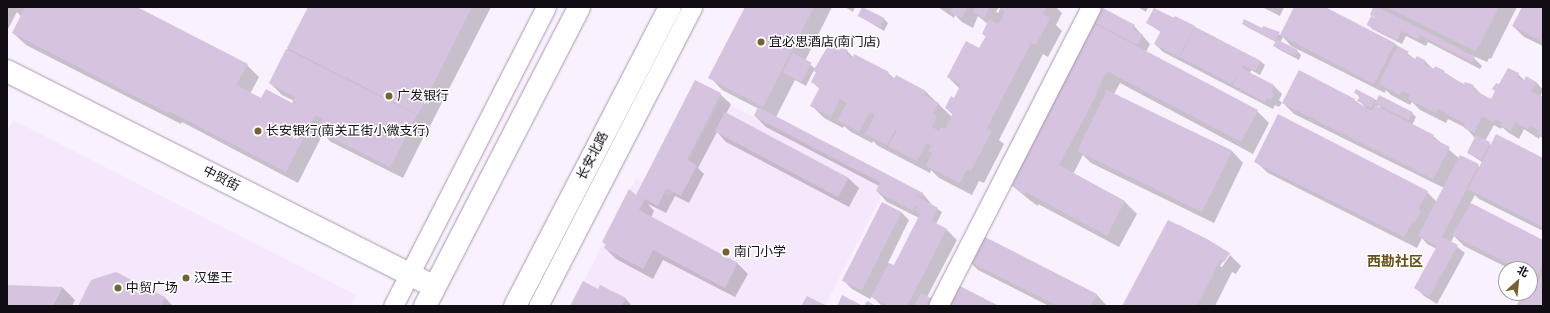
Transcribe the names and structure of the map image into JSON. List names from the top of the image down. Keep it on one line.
{"streets":{"main road":["长安北路","中贸街"]},"districts":["西勘社区"],"places":["宜必思酒店(南门店)","广发银行","长安银行(南关正街小微支行)","南门小学","汉堡王","中贸广场"],"north":"top right"}
